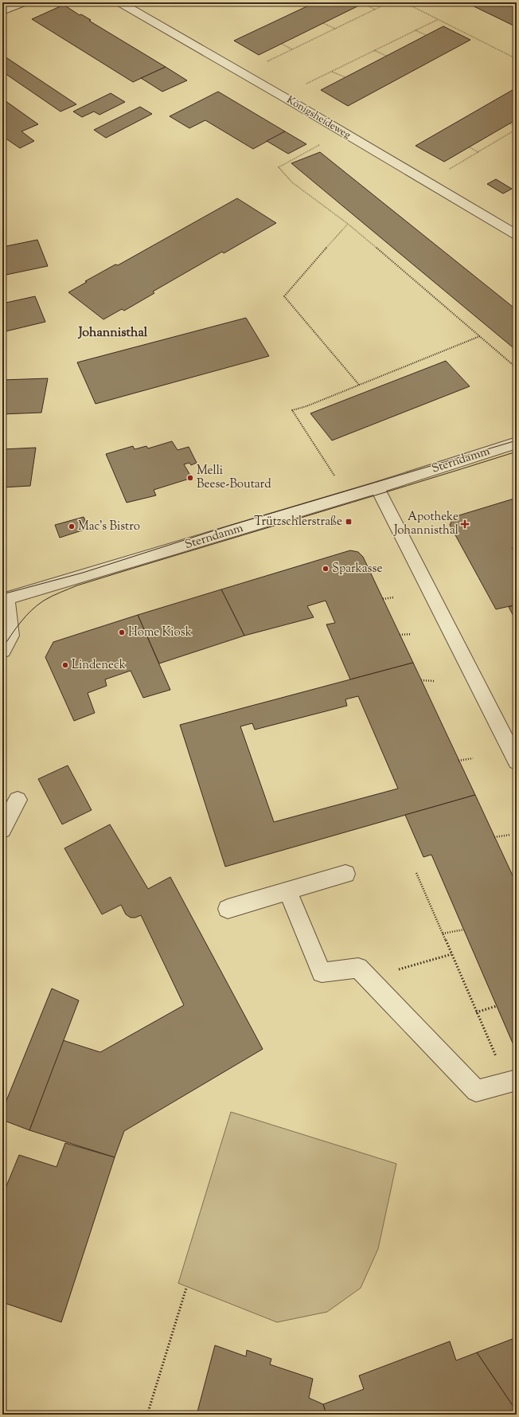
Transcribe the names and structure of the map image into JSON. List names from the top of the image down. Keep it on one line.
{"streets":{"street":["Königsheideweg","Sterndamm"]},"districts":["Johannisthal"],"places":{"other":["Melli Beese-Boutard","Mac's Bistro","Sparkasse","Home Kiosk","Lindeneck"],"transit":["Trützschlerstraße"],"health":["Apotheke Johannisthal"]}}
